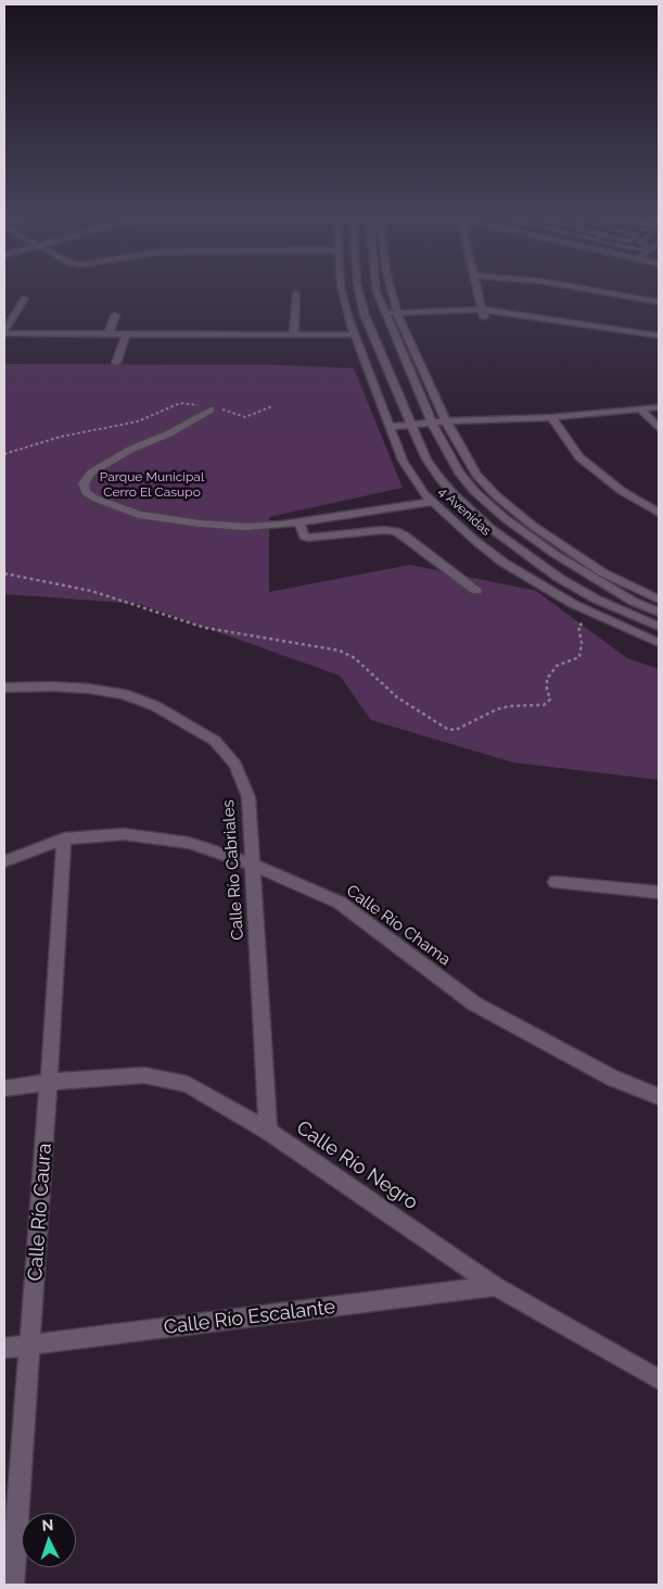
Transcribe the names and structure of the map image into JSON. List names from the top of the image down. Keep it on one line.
{"streets":{"street":["4 Avenidas","Calle Río Cabriales","Calle Río Chama","Calle Río Negro","Calle Río Caura","Calle Río Escalante"]},"crossings":[["Calle Río Cabriales","Calle Río Chama"],["Calle Río Cabriales","Calle Río Negro"],["Calle Río Chama","Calle Río Caura"],["Calle Río Negro","Calle Río Caura"],["Calle Río Negro","Calle Río Escalante"],["Calle Río Caura","Calle Río Escalante"]],"parks":["Parque Municipal Cerro El Casupo"],"north":"top"}
